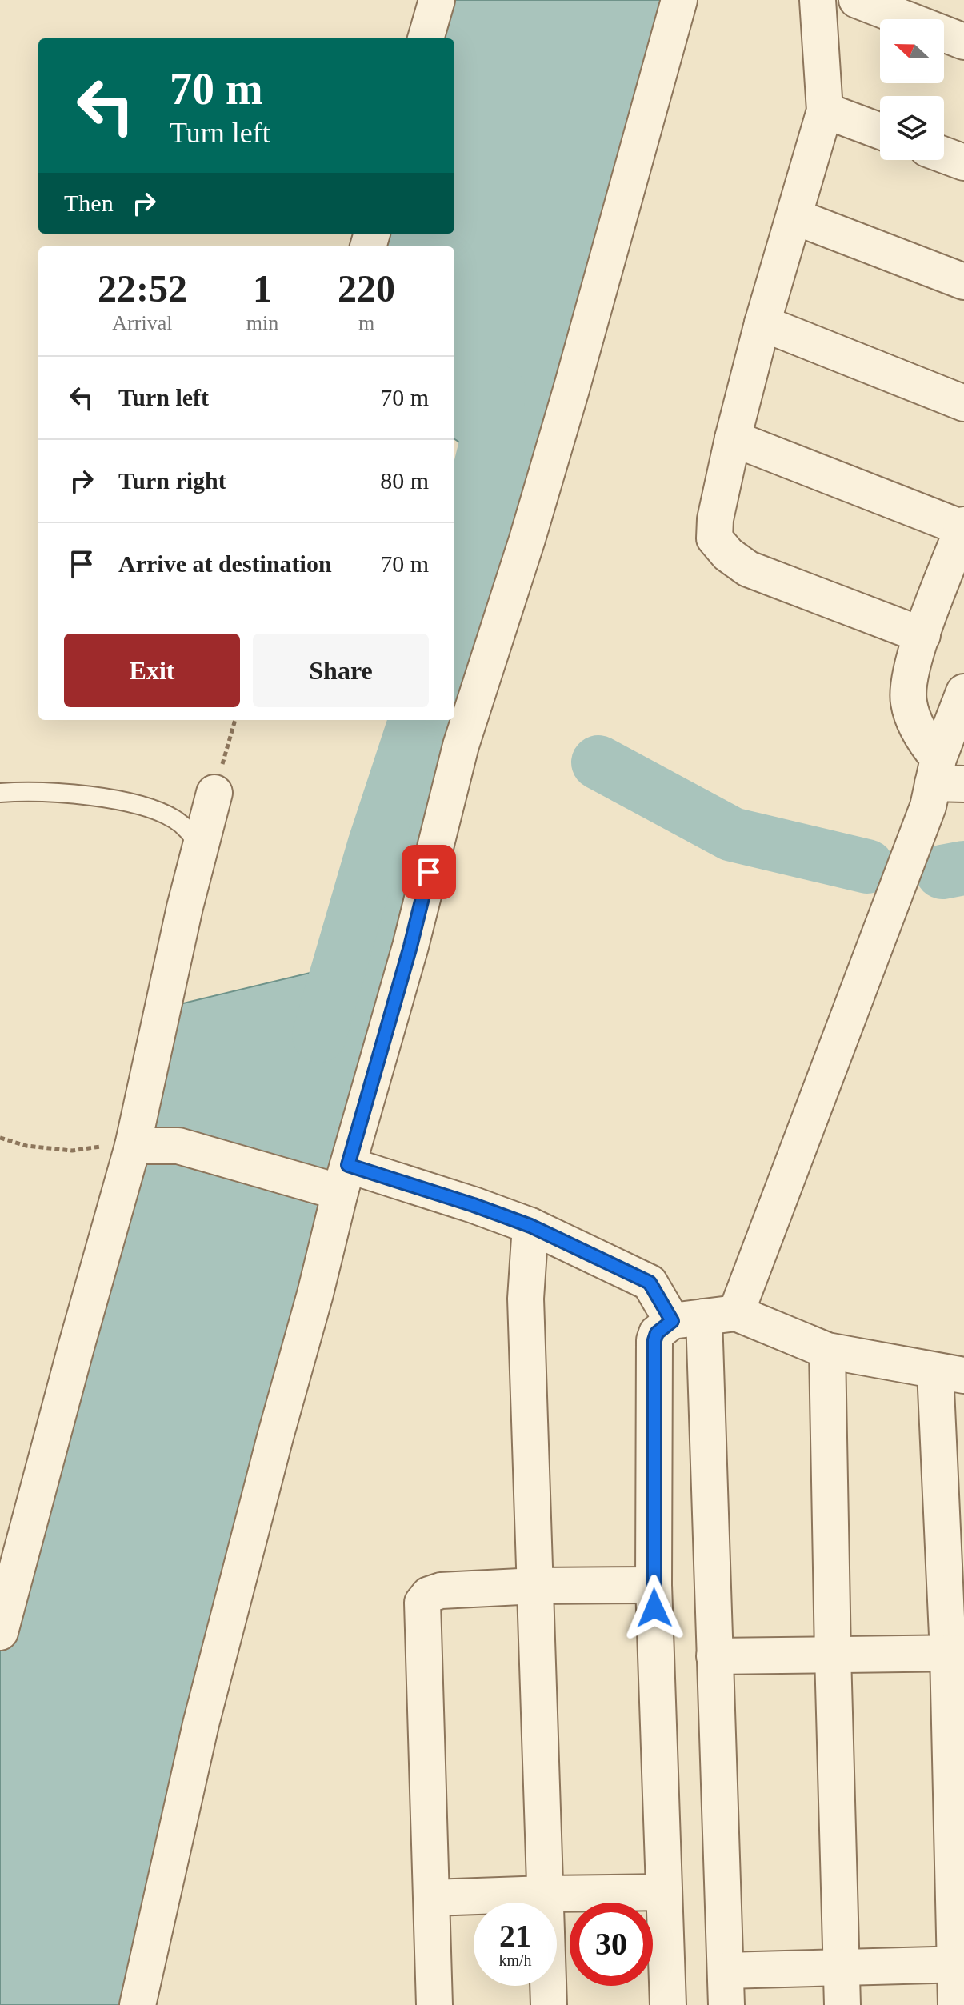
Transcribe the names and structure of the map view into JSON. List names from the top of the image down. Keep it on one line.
{"north":"left","page":{"turn":["70 m","Turn left"],"then":"Then","eta":["22:52","Arrival","1","min","220","m"],"list":[{"name":"Turn left","value":"70 m"},{"name":"Turn right","value":"80 m"},{"name":"Arrive at destination","value":"70 m"}],"buttons":["Exit","Share"],"speed":"21 km/h","limit":"30"}}
